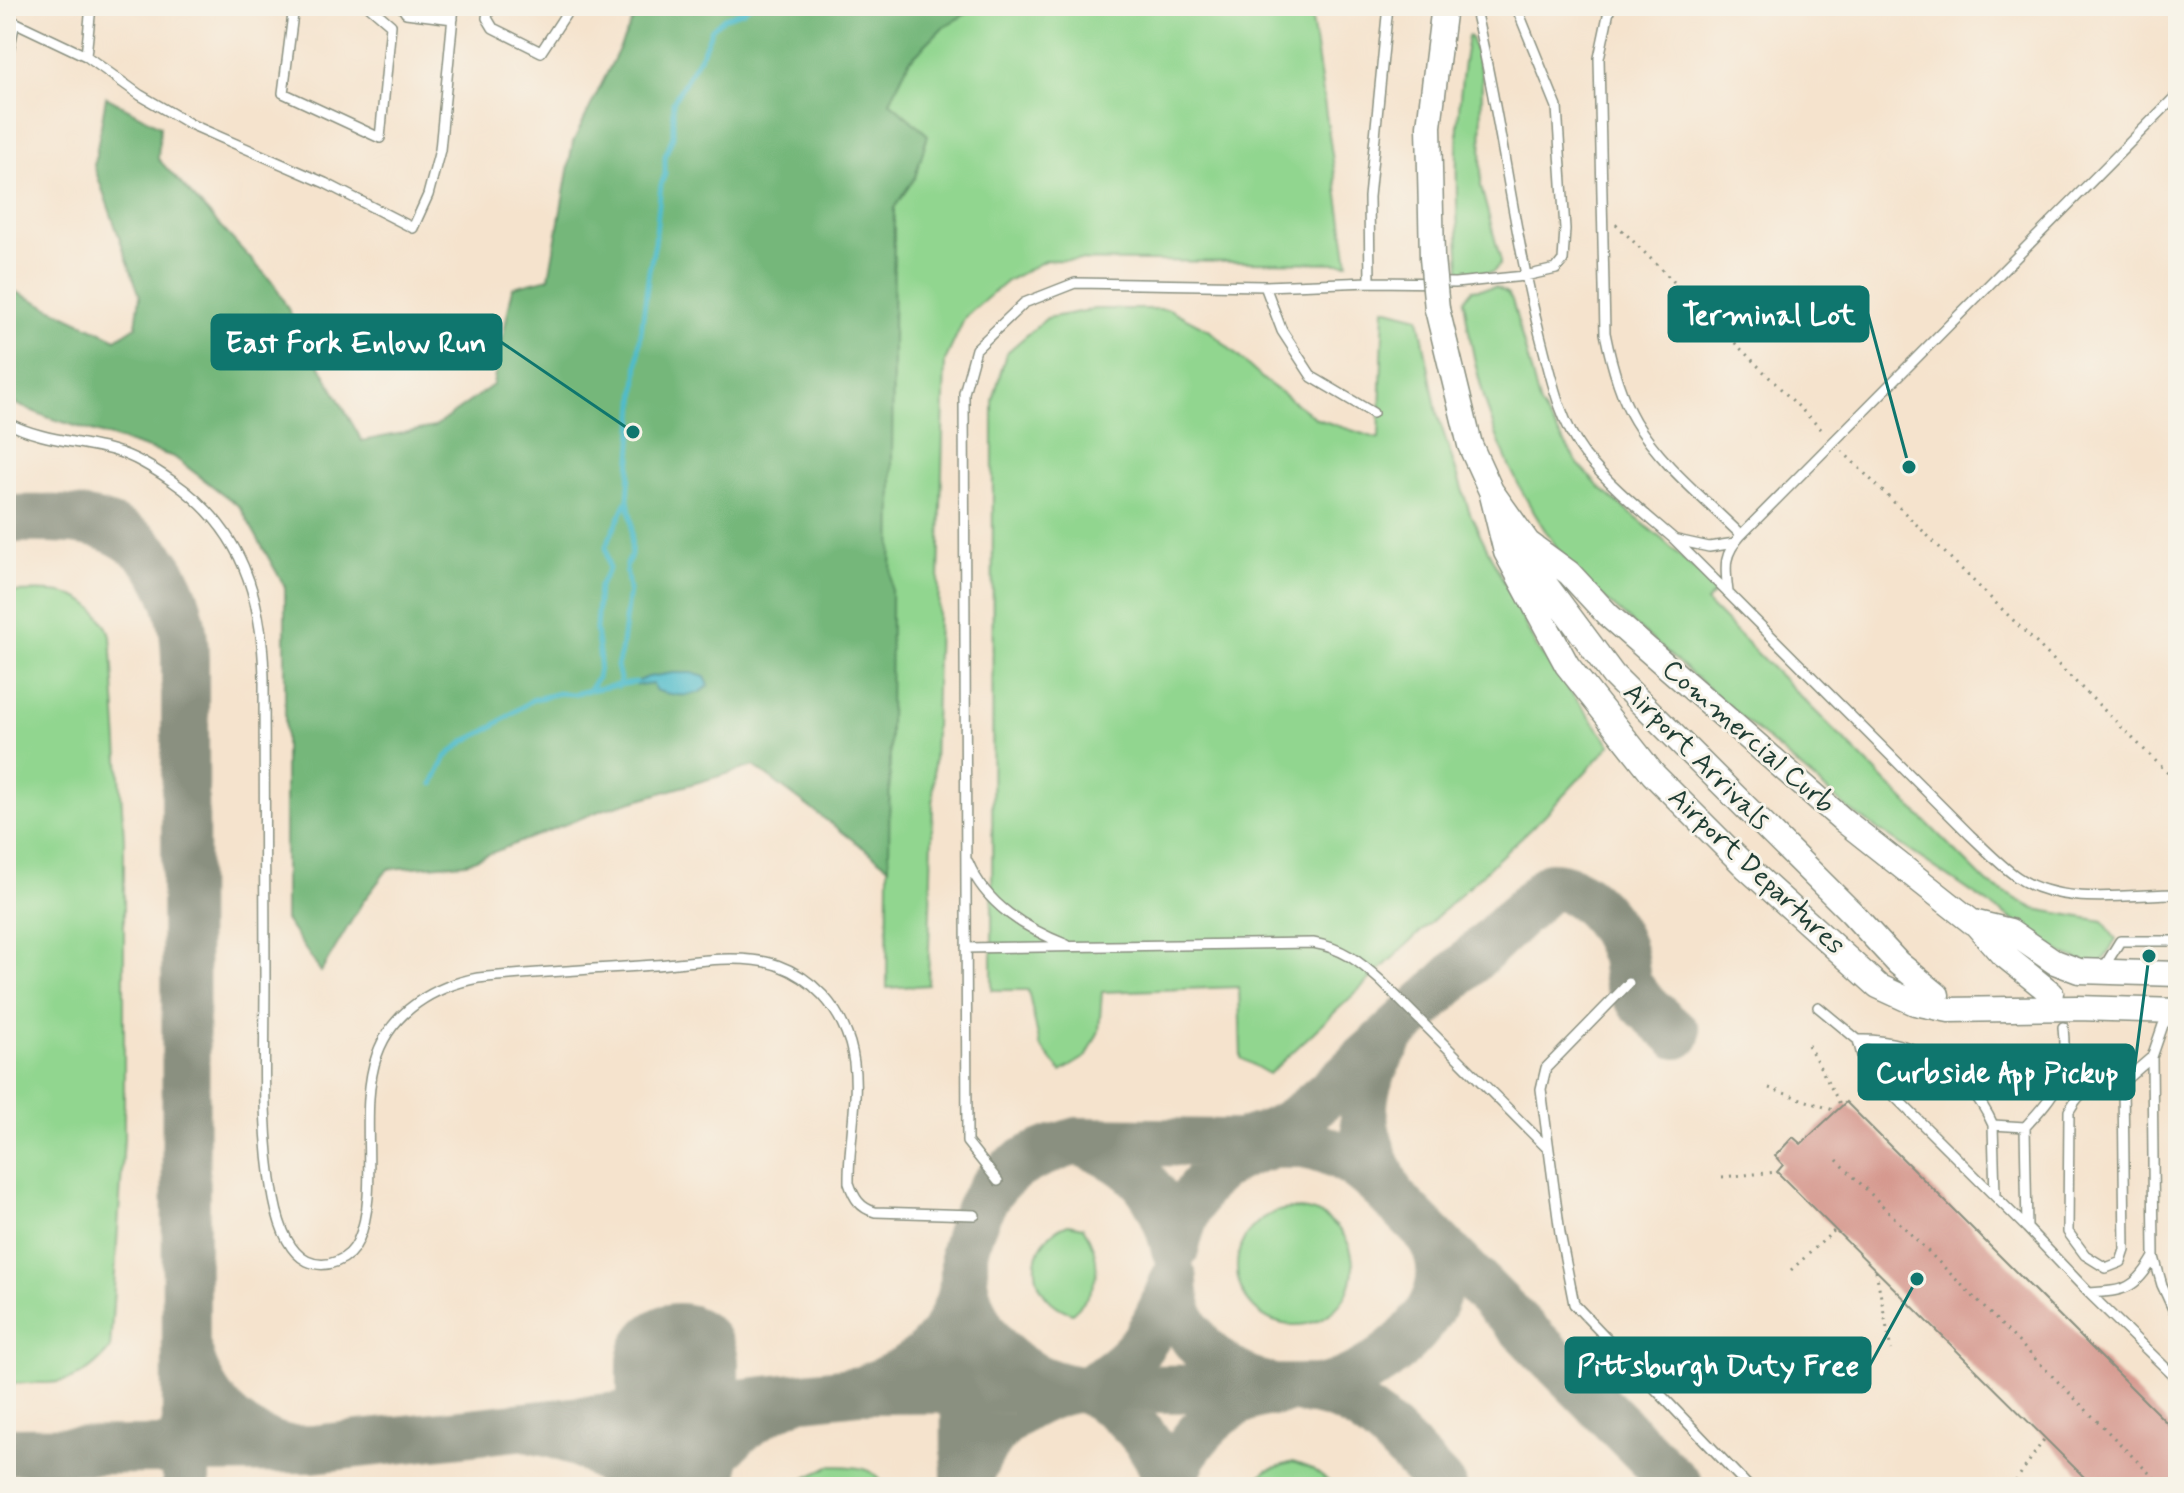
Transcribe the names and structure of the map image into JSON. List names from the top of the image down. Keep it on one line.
{"streets":{"street":["Commercial Curb","Airport Arrivals","Airport Departures"]},"crossings":[["Commercial Curb","Airport Arrivals"],["Airport Arrivals","Airport Departures"]],"places":["East Fork Enlow Run","Terminal Lot","Curbside App Pickup","Pittsburgh Duty Free"]}
